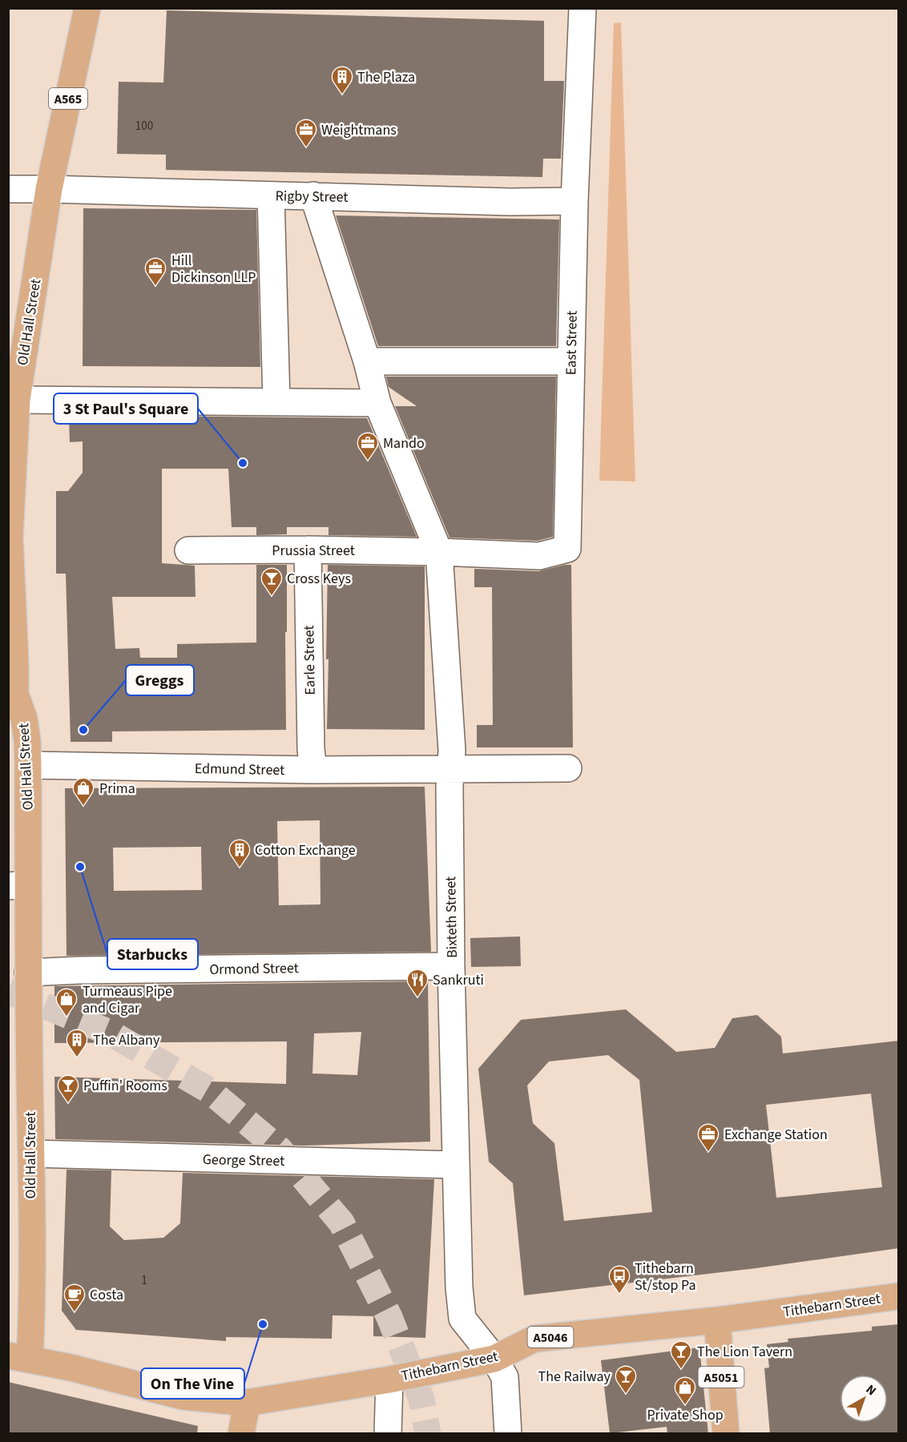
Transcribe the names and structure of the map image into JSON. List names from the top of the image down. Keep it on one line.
{"streets":{"main road":["A565","Old Hall Street","Tithebarn Street","A5046","A5051"],"street":["Rigby Street","East Street","Prussia Street","Earle Street","Edmund Street","Bixteth Street","Ormond Street","George Street"]},"crossings":[["Rigby Street","Old Hall Street"],["Rigby Street","East Street"],["Rigby Street","Bixteth Street"],["Old Hall Street","Edmund Street"],["Old Hall Street","Ormond Street"],["Old Hall Street","George Street"],["Old Hall Street","Tithebarn Street"],["East Street","Prussia Street"],["East Street","Bixteth Street"],["Prussia Street","Earle Street"],["Prussia Street","Bixteth Street"],["Earle Street","Edmund Street"],["Edmund Street","Bixteth Street"],["Bixteth Street","Ormond Street"],["Bixteth Street","George Street"],["Bixteth Street","Tithebarn Street"],["Tithebarn Street","A5051"]],"places":{"building":["The Plaza","Cotton Exchange","The Albany"],"office":["Weightmans","Hill Dickinson LLP","Mando","Exchange Station"],"other":["3 St Paul's Square","Greggs","Starbucks","On The Vine"],"bar":["Cross Keys","Puffin' Rooms","The Lion Tavern","The Railway"],"shop":["Prima","Turmeaus Pipe and Cigar","Private Shop"],"restaurant":["Sankruti"],"bus stop":["Tithebarn St/stop Pa"],"cafe":["Costa"]},"house_numbers":["100","1"],"north":"top right"}
